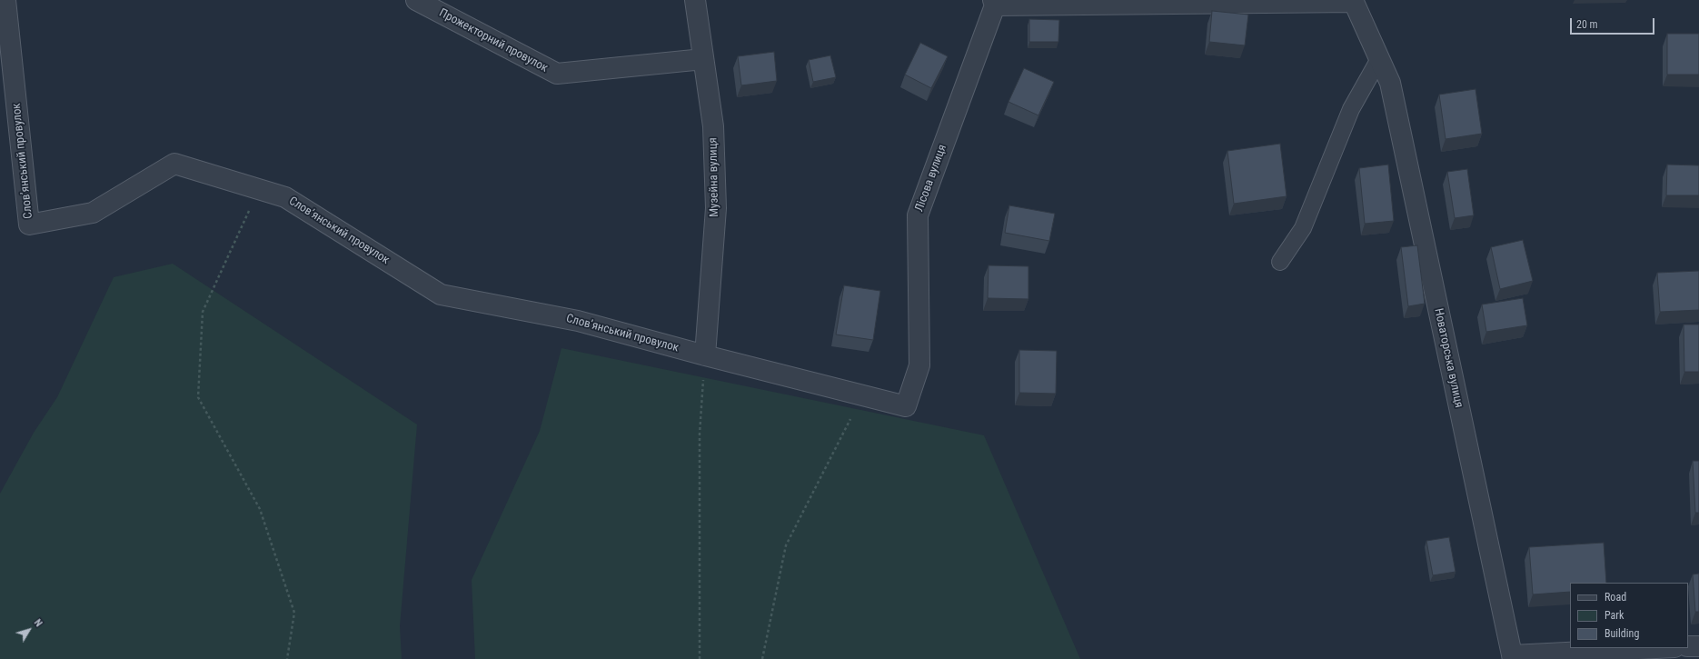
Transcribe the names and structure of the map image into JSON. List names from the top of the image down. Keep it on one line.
{"streets":{"street":["Прожекторний провулок","Словʼянський провулок","Музейна вулиця","Лісова вулиця","Новаторська вулиця"]},"crossings":[["Прожекторний провулок","Музейна вулиця"],["Словʼянський провулок","Музейна вулиця"],["Словʼянський провулок","Лісова вулиця"],["Лісова вулиця","Новаторська вулиця"]],"legend":["Road","Park","Building"],"scale_bar":"20 m","north":"top right"}
